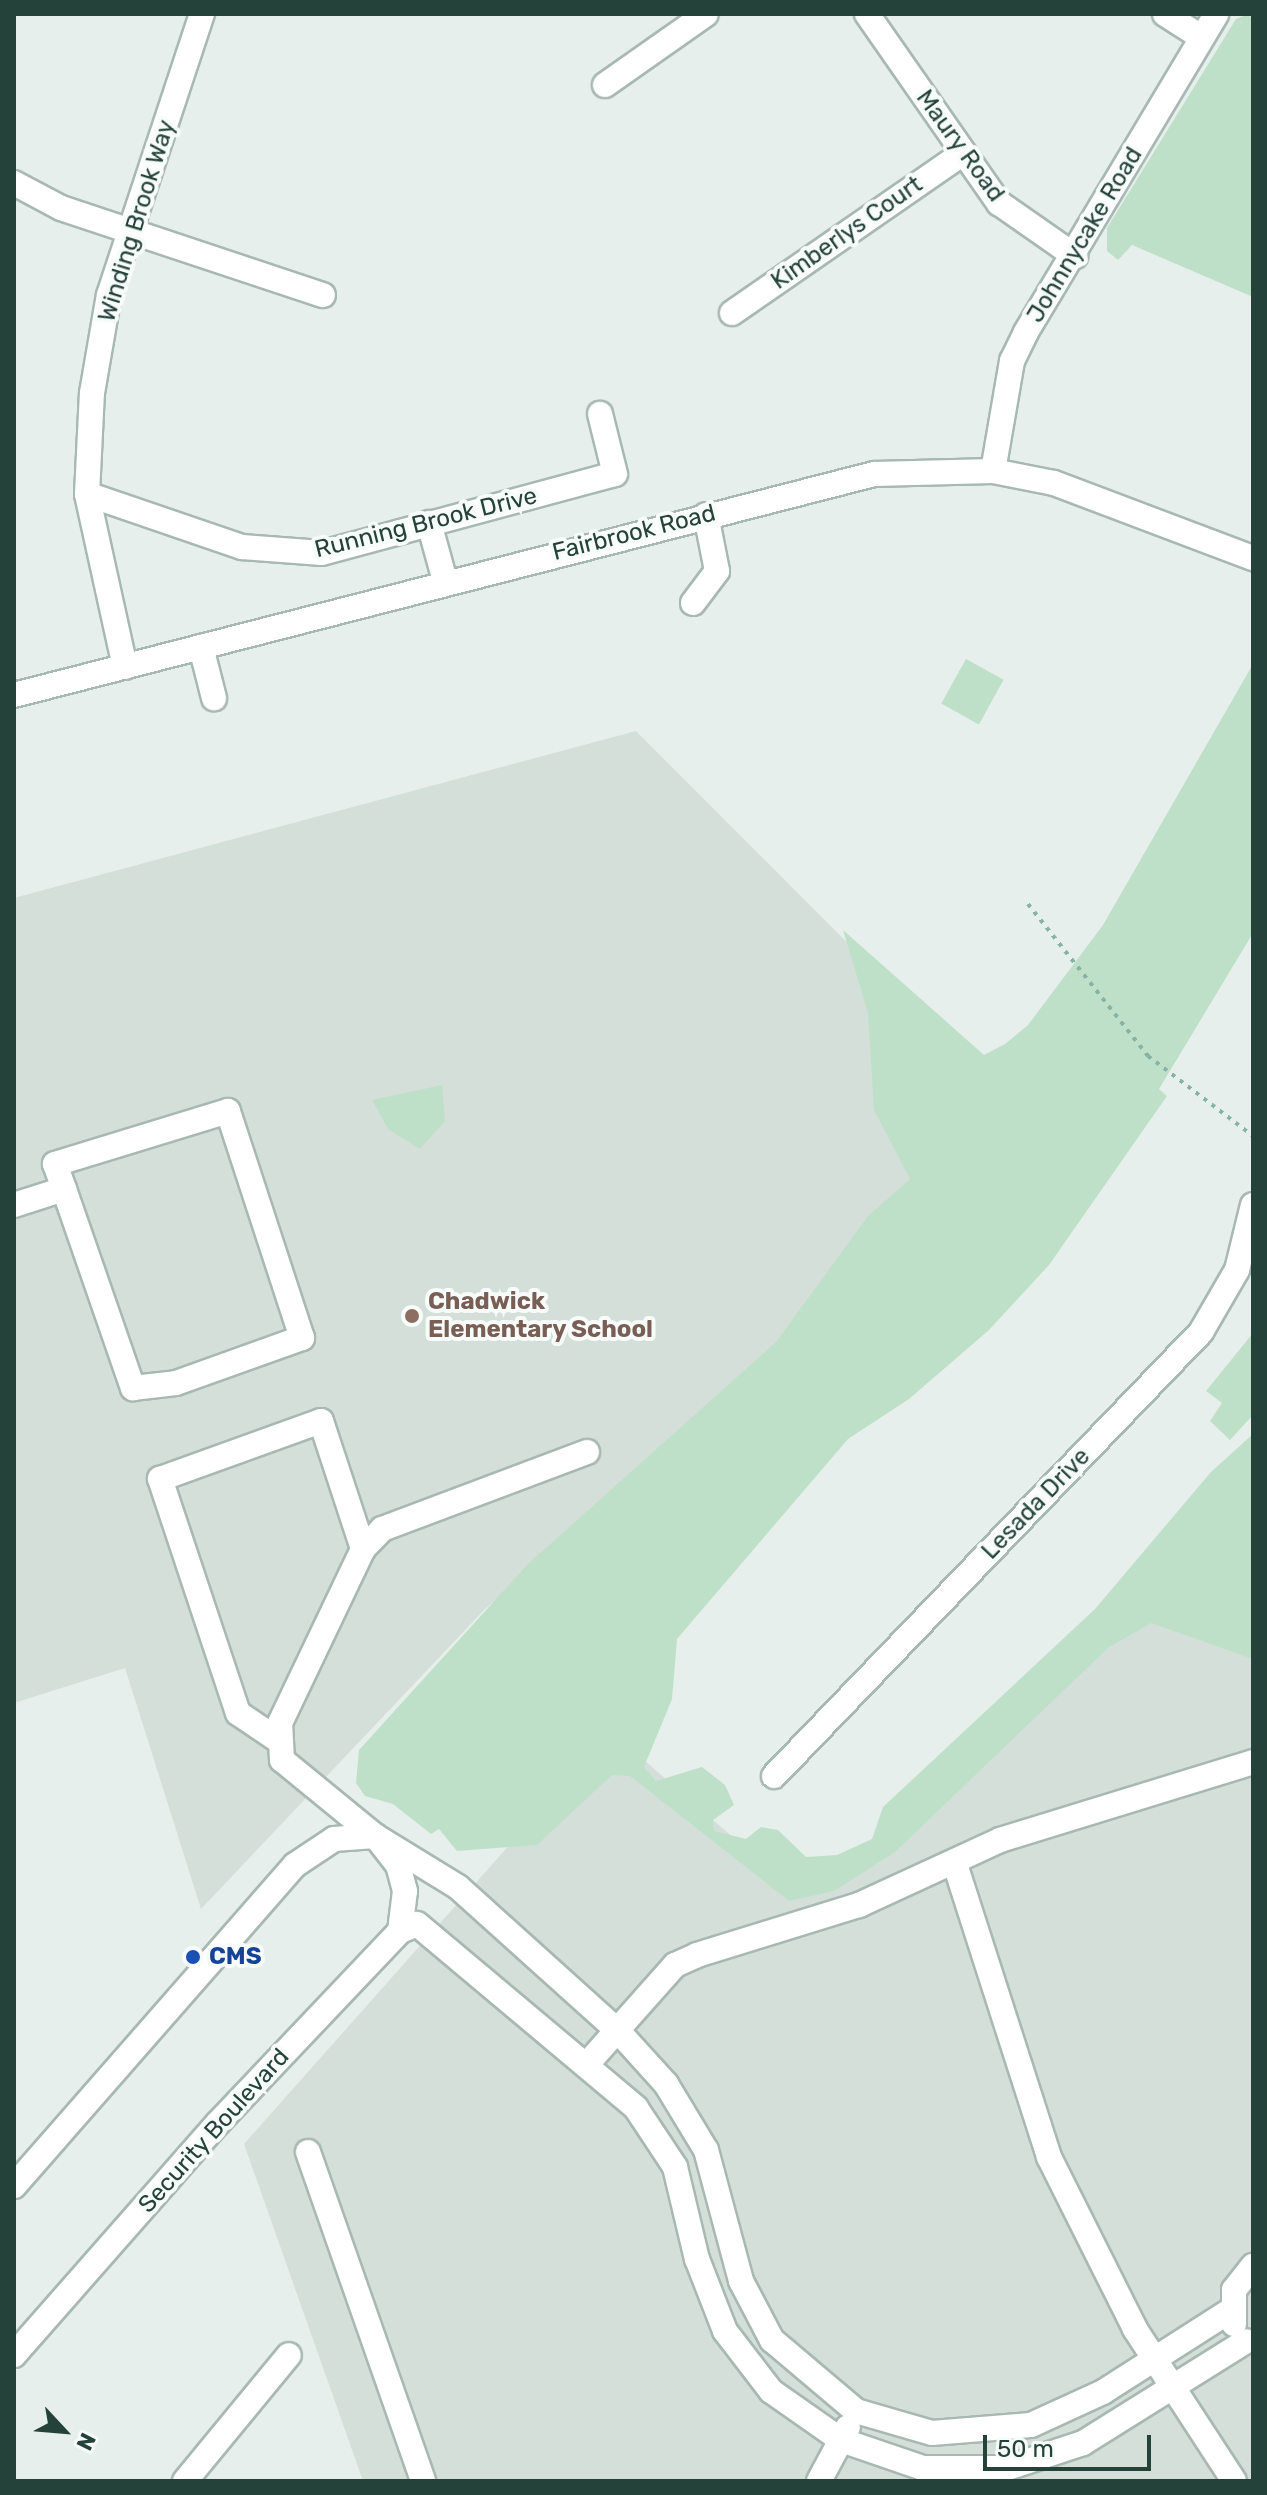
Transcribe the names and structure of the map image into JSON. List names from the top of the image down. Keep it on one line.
{"streets":{"street":["Maury Road","Winding Brook Way","Kimberlys Court","Johnnycake Road","Running Brook Drive","Fairbrook Road","Lesada Drive","Security Boulevard"]},"crossings":[["Maury Road","Kimberlys Court"],["Maury Road","Johnnycake Road"],["Winding Brook Way","Running Brook Drive"],["Winding Brook Way","Fairbrook Road"],["Johnnycake Road","Fairbrook Road"]],"places":["Chadwick Elementary School","CMS"],"scale_bar":"50 m","north":"bottom right"}
